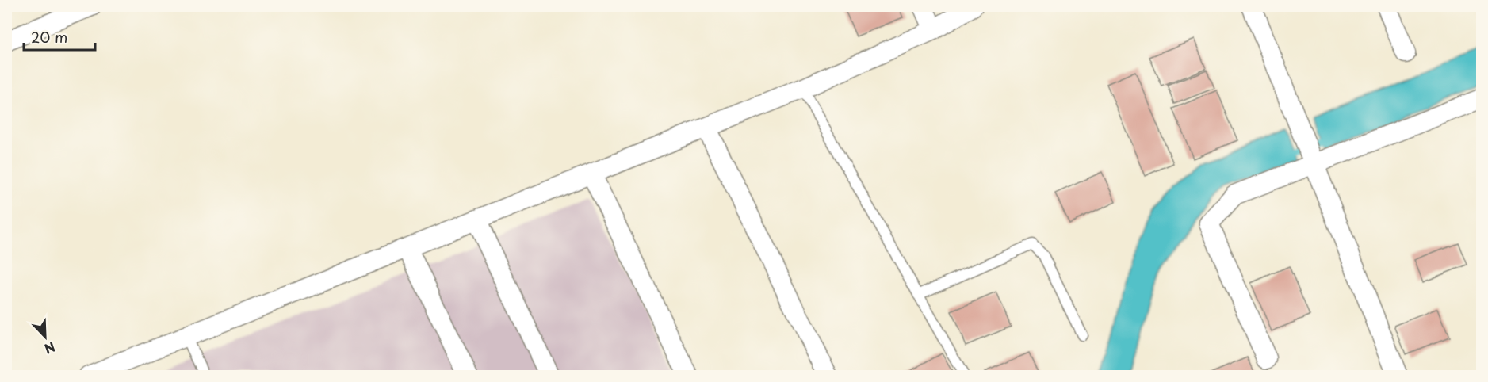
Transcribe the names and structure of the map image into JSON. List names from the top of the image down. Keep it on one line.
{"scale_bar":"20 m","north":"bottom right"}
